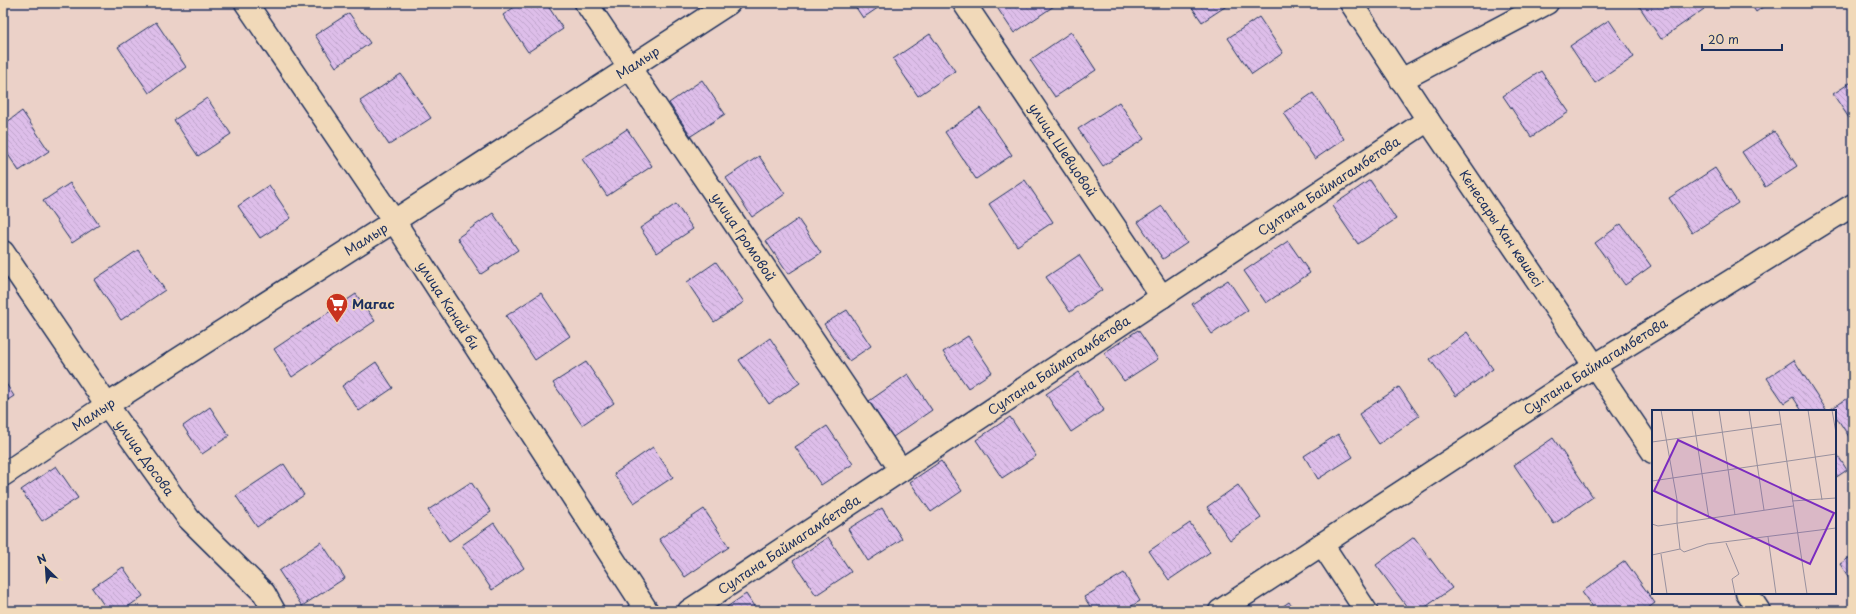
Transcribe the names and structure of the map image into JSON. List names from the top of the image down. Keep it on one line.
{"streets":{"street":["Мамыр","улица Шевцовой","Султана Баймагамбетова","Кенесары Хан көшесі","улица Громовой","улица Канай би","улица Досова"]},"crossings":[["Мамыр","улица Громовой"],["Мамыр","улица Канай би"],["Мамыр","улица Досова"],["улица Шевцовой","Султана Баймагамбетова"],["Султана Баймагамбетова","Кенесары Хан көшесі"],["Султана Баймагамбетова","улица Громовой"]],"places":{"supermarket":["Магас"]},"scale_bar":"20 m","north":"top left"}
